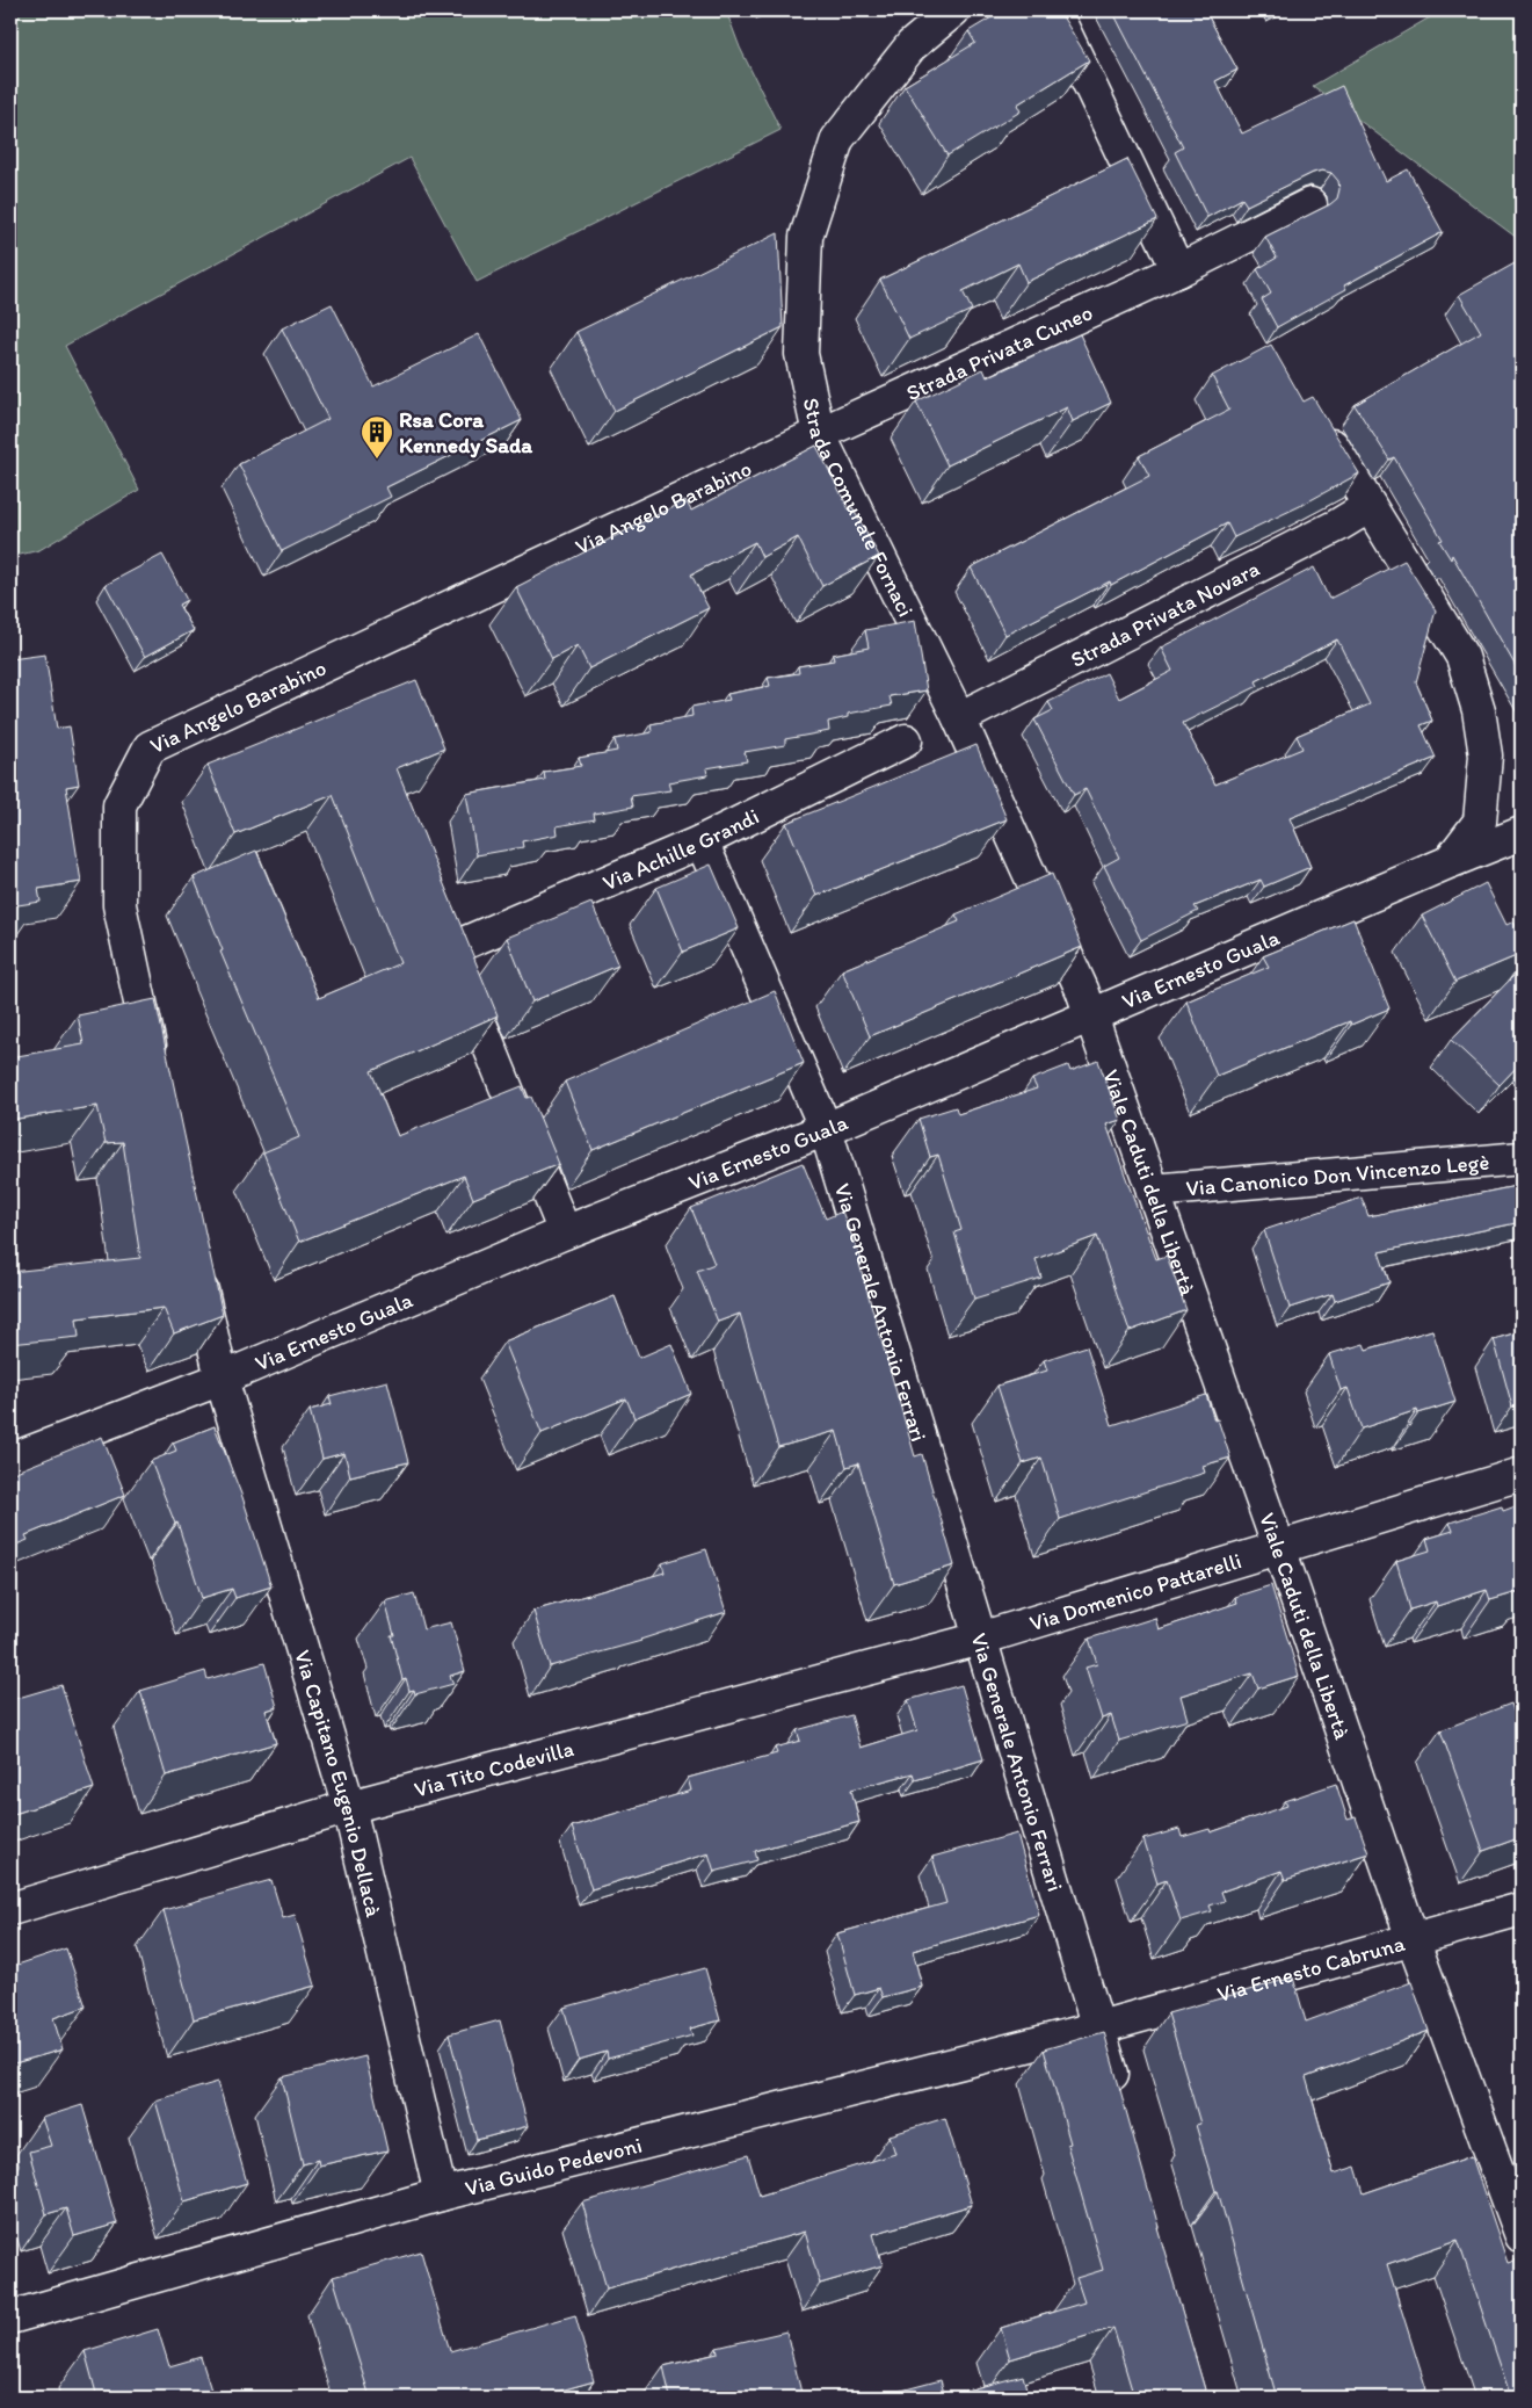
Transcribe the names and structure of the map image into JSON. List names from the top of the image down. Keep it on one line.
{"streets":{"street":["Strada Privata Cuneo","Strada Comunale Fornaci","Via Angelo Barabino","Strada Privata Novara","Via Achille Grandi","Via Ernesto Guala","Via Canonico Don Vincenzo Legè","Viale Caduti della Libertà","Via Generale Antonio Ferrari","Via Domenico Pattarelli","Via Tito Codevilla","Via Capitano Eugenio Dellacà","Via Ernesto Cabruna","Via Guido Pedevoni"]},"crossings":[["Strada Privata Cuneo","Strada Comunale Fornaci"],["Strada Privata Cuneo","Via Angelo Barabino"],["Strada Comunale Fornaci","Via Angelo Barabino"],["Strada Comunale Fornaci","Strada Privata Novara"],["Strada Comunale Fornaci","Via Ernesto Guala"],["Strada Comunale Fornaci","Viale Caduti della Libertà"],["Via Achille Grandi","Via Ernesto Guala"],["Via Achille Grandi","Via Generale Antonio Ferrari"],["Via Ernesto Guala","Viale Caduti della Libertà"],["Via Ernesto Guala","Via Generale Antonio Ferrari"],["Via Ernesto Guala","Via Capitano Eugenio Dellacà"],["Via Canonico Don Vincenzo Legè","Viale Caduti della Libertà"],["Viale Caduti della Libertà","Via Domenico Pattarelli"],["Viale Caduti della Libertà","Via Ernesto Cabruna"],["Via Generale Antonio Ferrari","Via Domenico Pattarelli"],["Via Generale Antonio Ferrari","Via Tito Codevilla"],["Via Generale Antonio Ferrari","Via Ernesto Cabruna"],["Via Generale Antonio Ferrari","Via Guido Pedevoni"],["Via Domenico Pattarelli","Via Tito Codevilla"],["Via Tito Codevilla","Via Capitano Eugenio Dellacà"],["Via Capitano Eugenio Dellacà","Via Guido Pedevoni"],["Via Ernesto Cabruna","Via Guido Pedevoni"]],"places":{"building":["Rsa Cora Kennedy Sada"]}}
